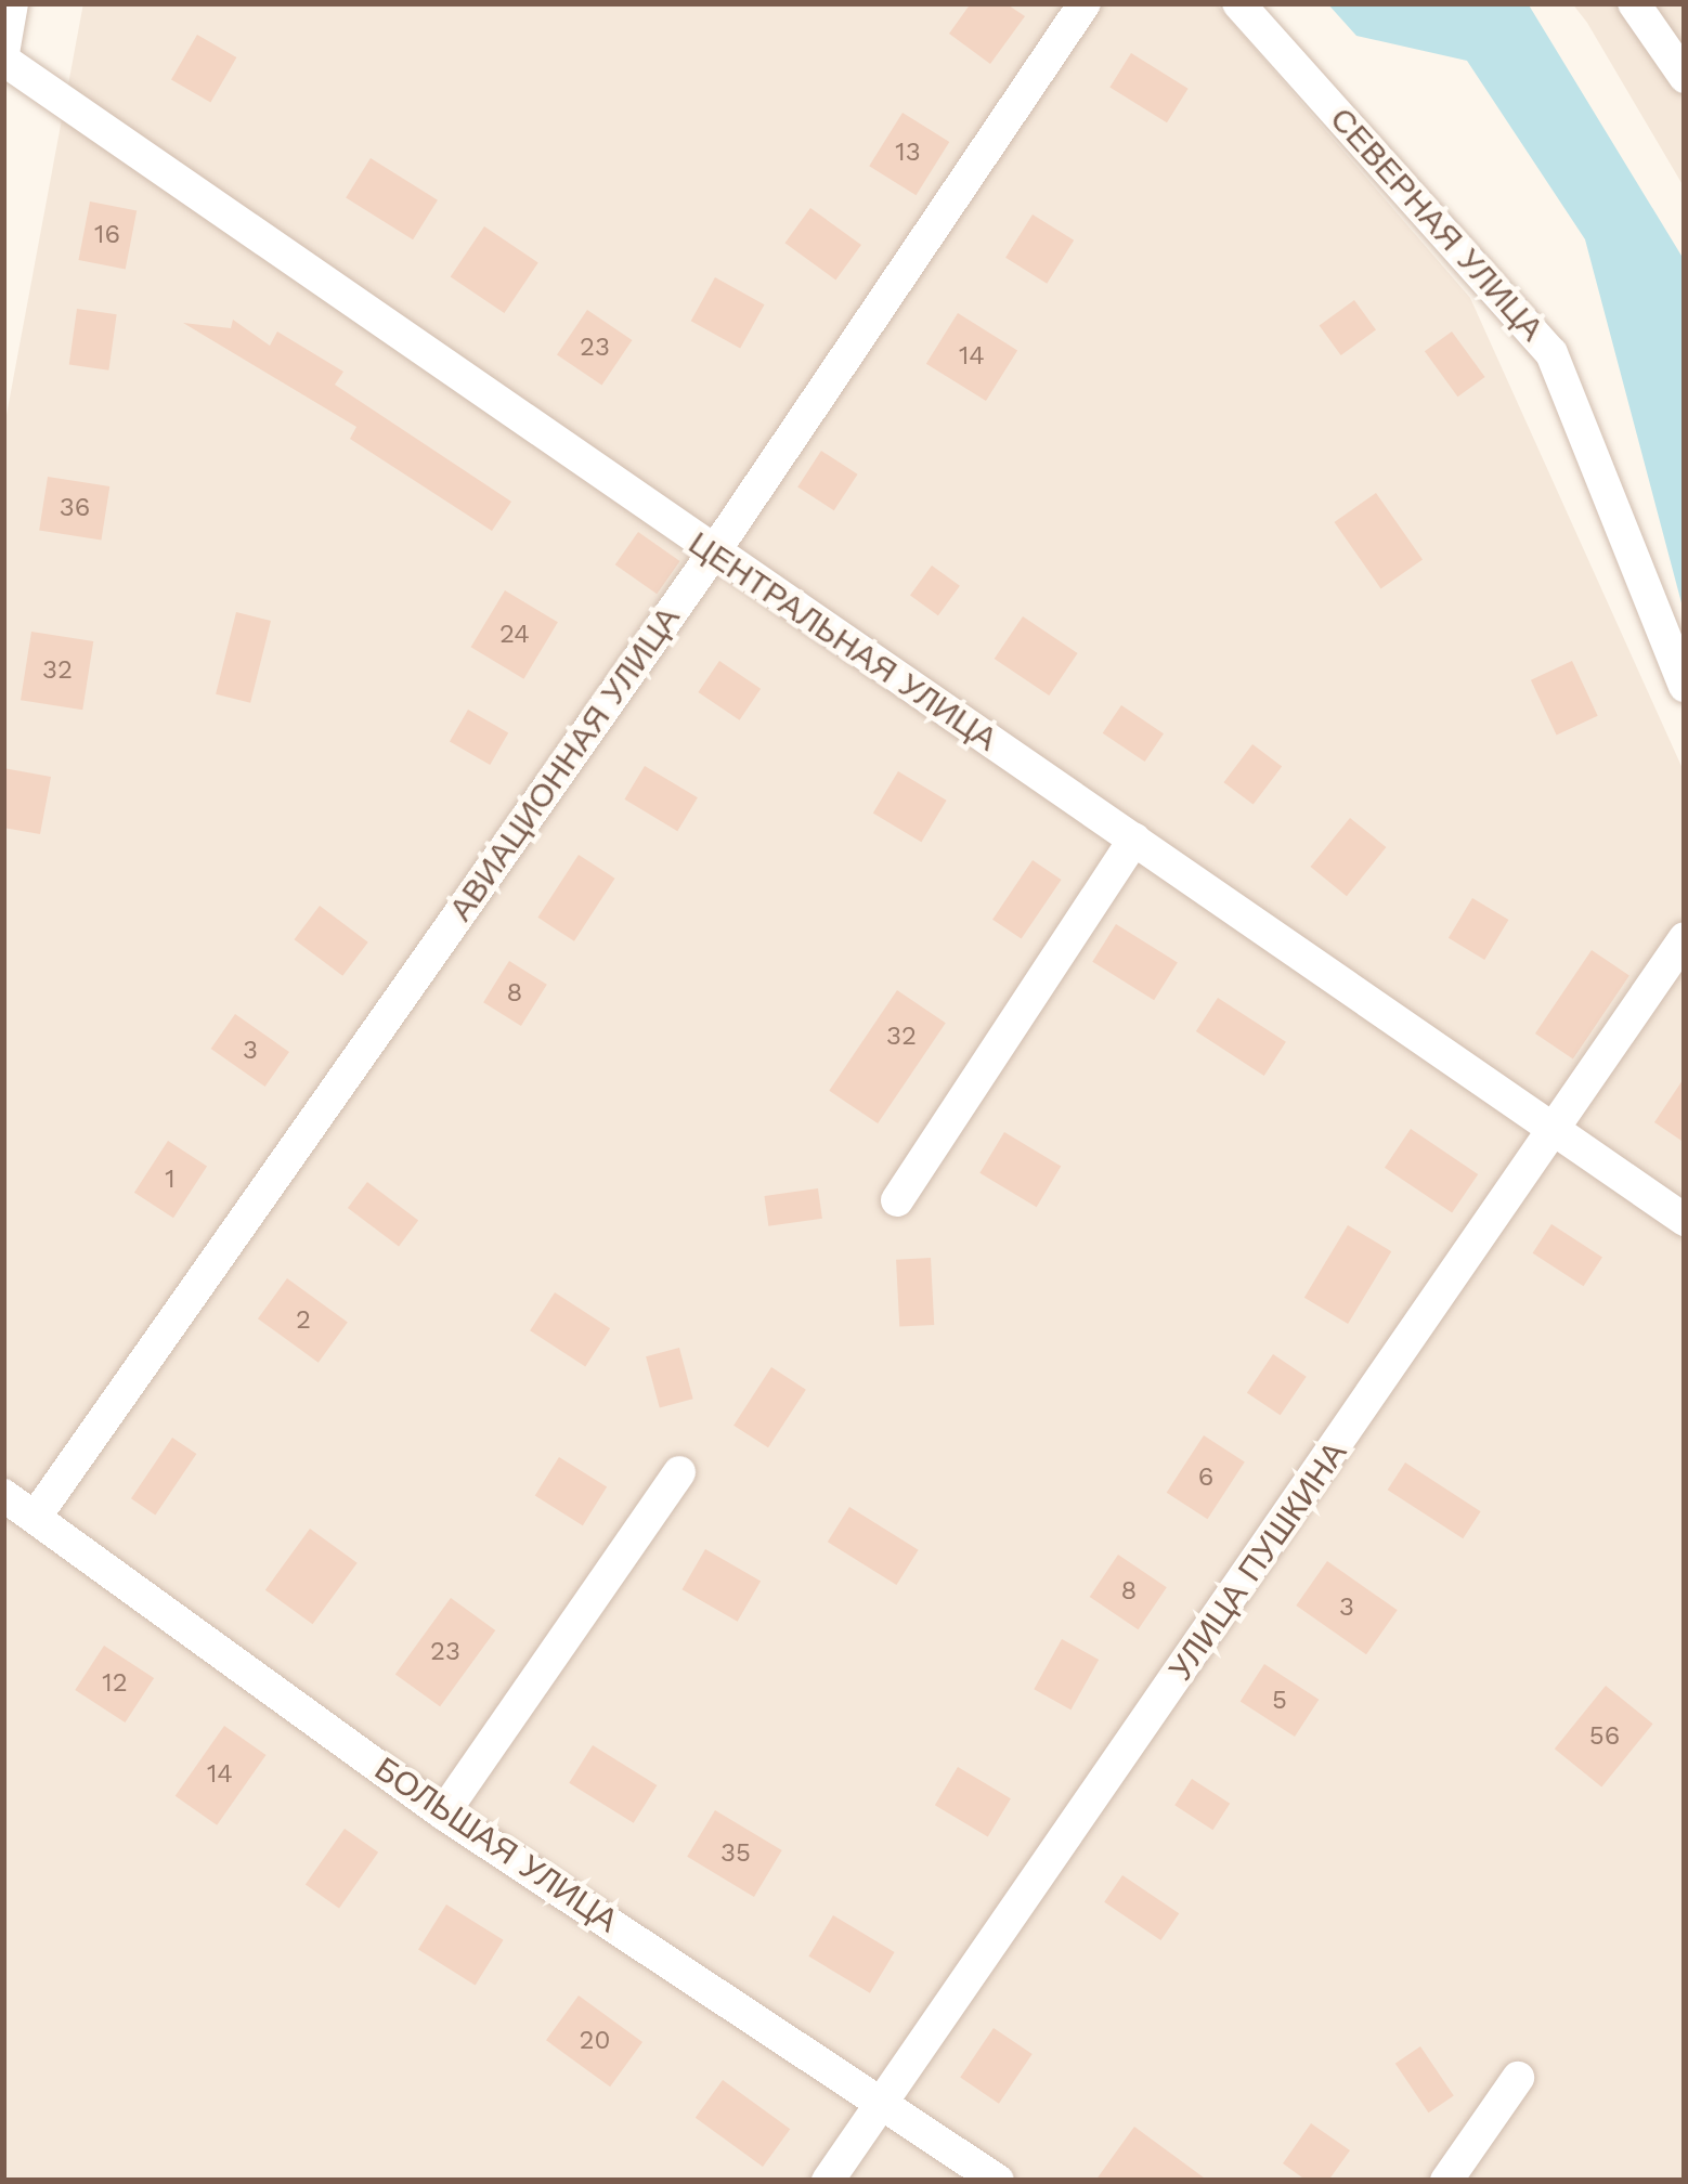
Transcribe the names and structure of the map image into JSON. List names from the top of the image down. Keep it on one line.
{"streets":{"street":["СЕВЕРНАЯ УЛИЦА","ЦЕНТРАЛЬНАЯ УЛИЦА","АВИАЦИОННАЯ УЛИЦА","УЛИЦА ПУШКИНА","БОЛЬШАЯ УЛИЦА"]},"crossings":[["ЦЕНТРАЛЬНАЯ УЛИЦА","АВИАЦИОННАЯ УЛИЦА"],["ЦЕНТРАЛЬНАЯ УЛИЦА","УЛИЦА ПУШКИНА"],["АВИАЦИОННАЯ УЛИЦА","БОЛЬШАЯ УЛИЦА"],["УЛИЦА ПУШКИНА","БОЛЬШАЯ УЛИЦА"]],"house_numbers":["13","16","23","14","36","24","32","8","32","3","1","2","6","8","3","23","12","5","56","14","35","20"]}
